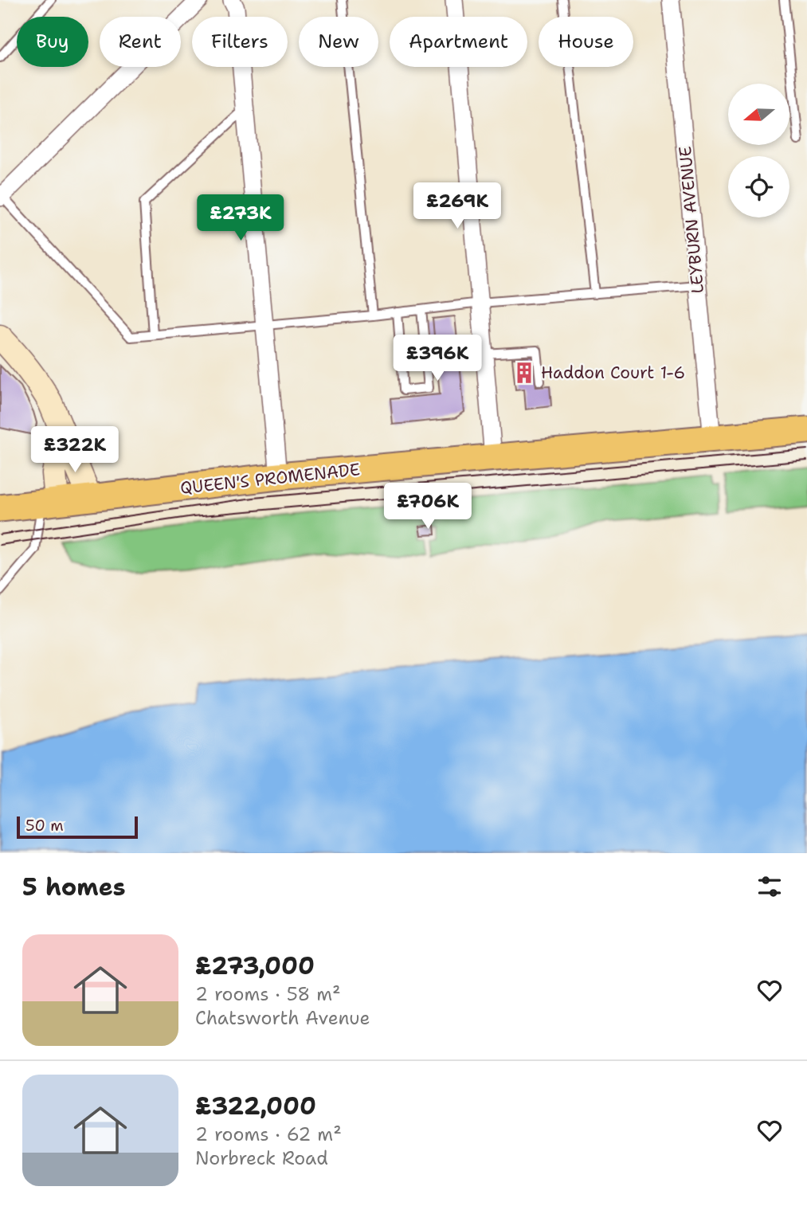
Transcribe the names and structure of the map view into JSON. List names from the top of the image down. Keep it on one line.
{"streets":{"main road":["QUEEN'S PROMENADE"],"street":["LEYBURN AVENUE"]},"crossings":[["LEYBURN AVENUE","QUEEN'S PROMENADE"]],"places":{"building":["Haddon Court 1-6"]},"scale_bar":"50 m","north":"left","page":{"chip":["Buy","Rent","Filters","New","Apartment","House"],"price":["£269K","£273K","£396K","£322K","£706K"],"scale":"50 m","heading":"5 homes","list":[{"name":"£273,000","note":"2 rooms · 58 m² · Chatsworth Avenue"},{"name":"£322,000","note":"2 rooms · 62 m² · Norbreck Road"}]}}
